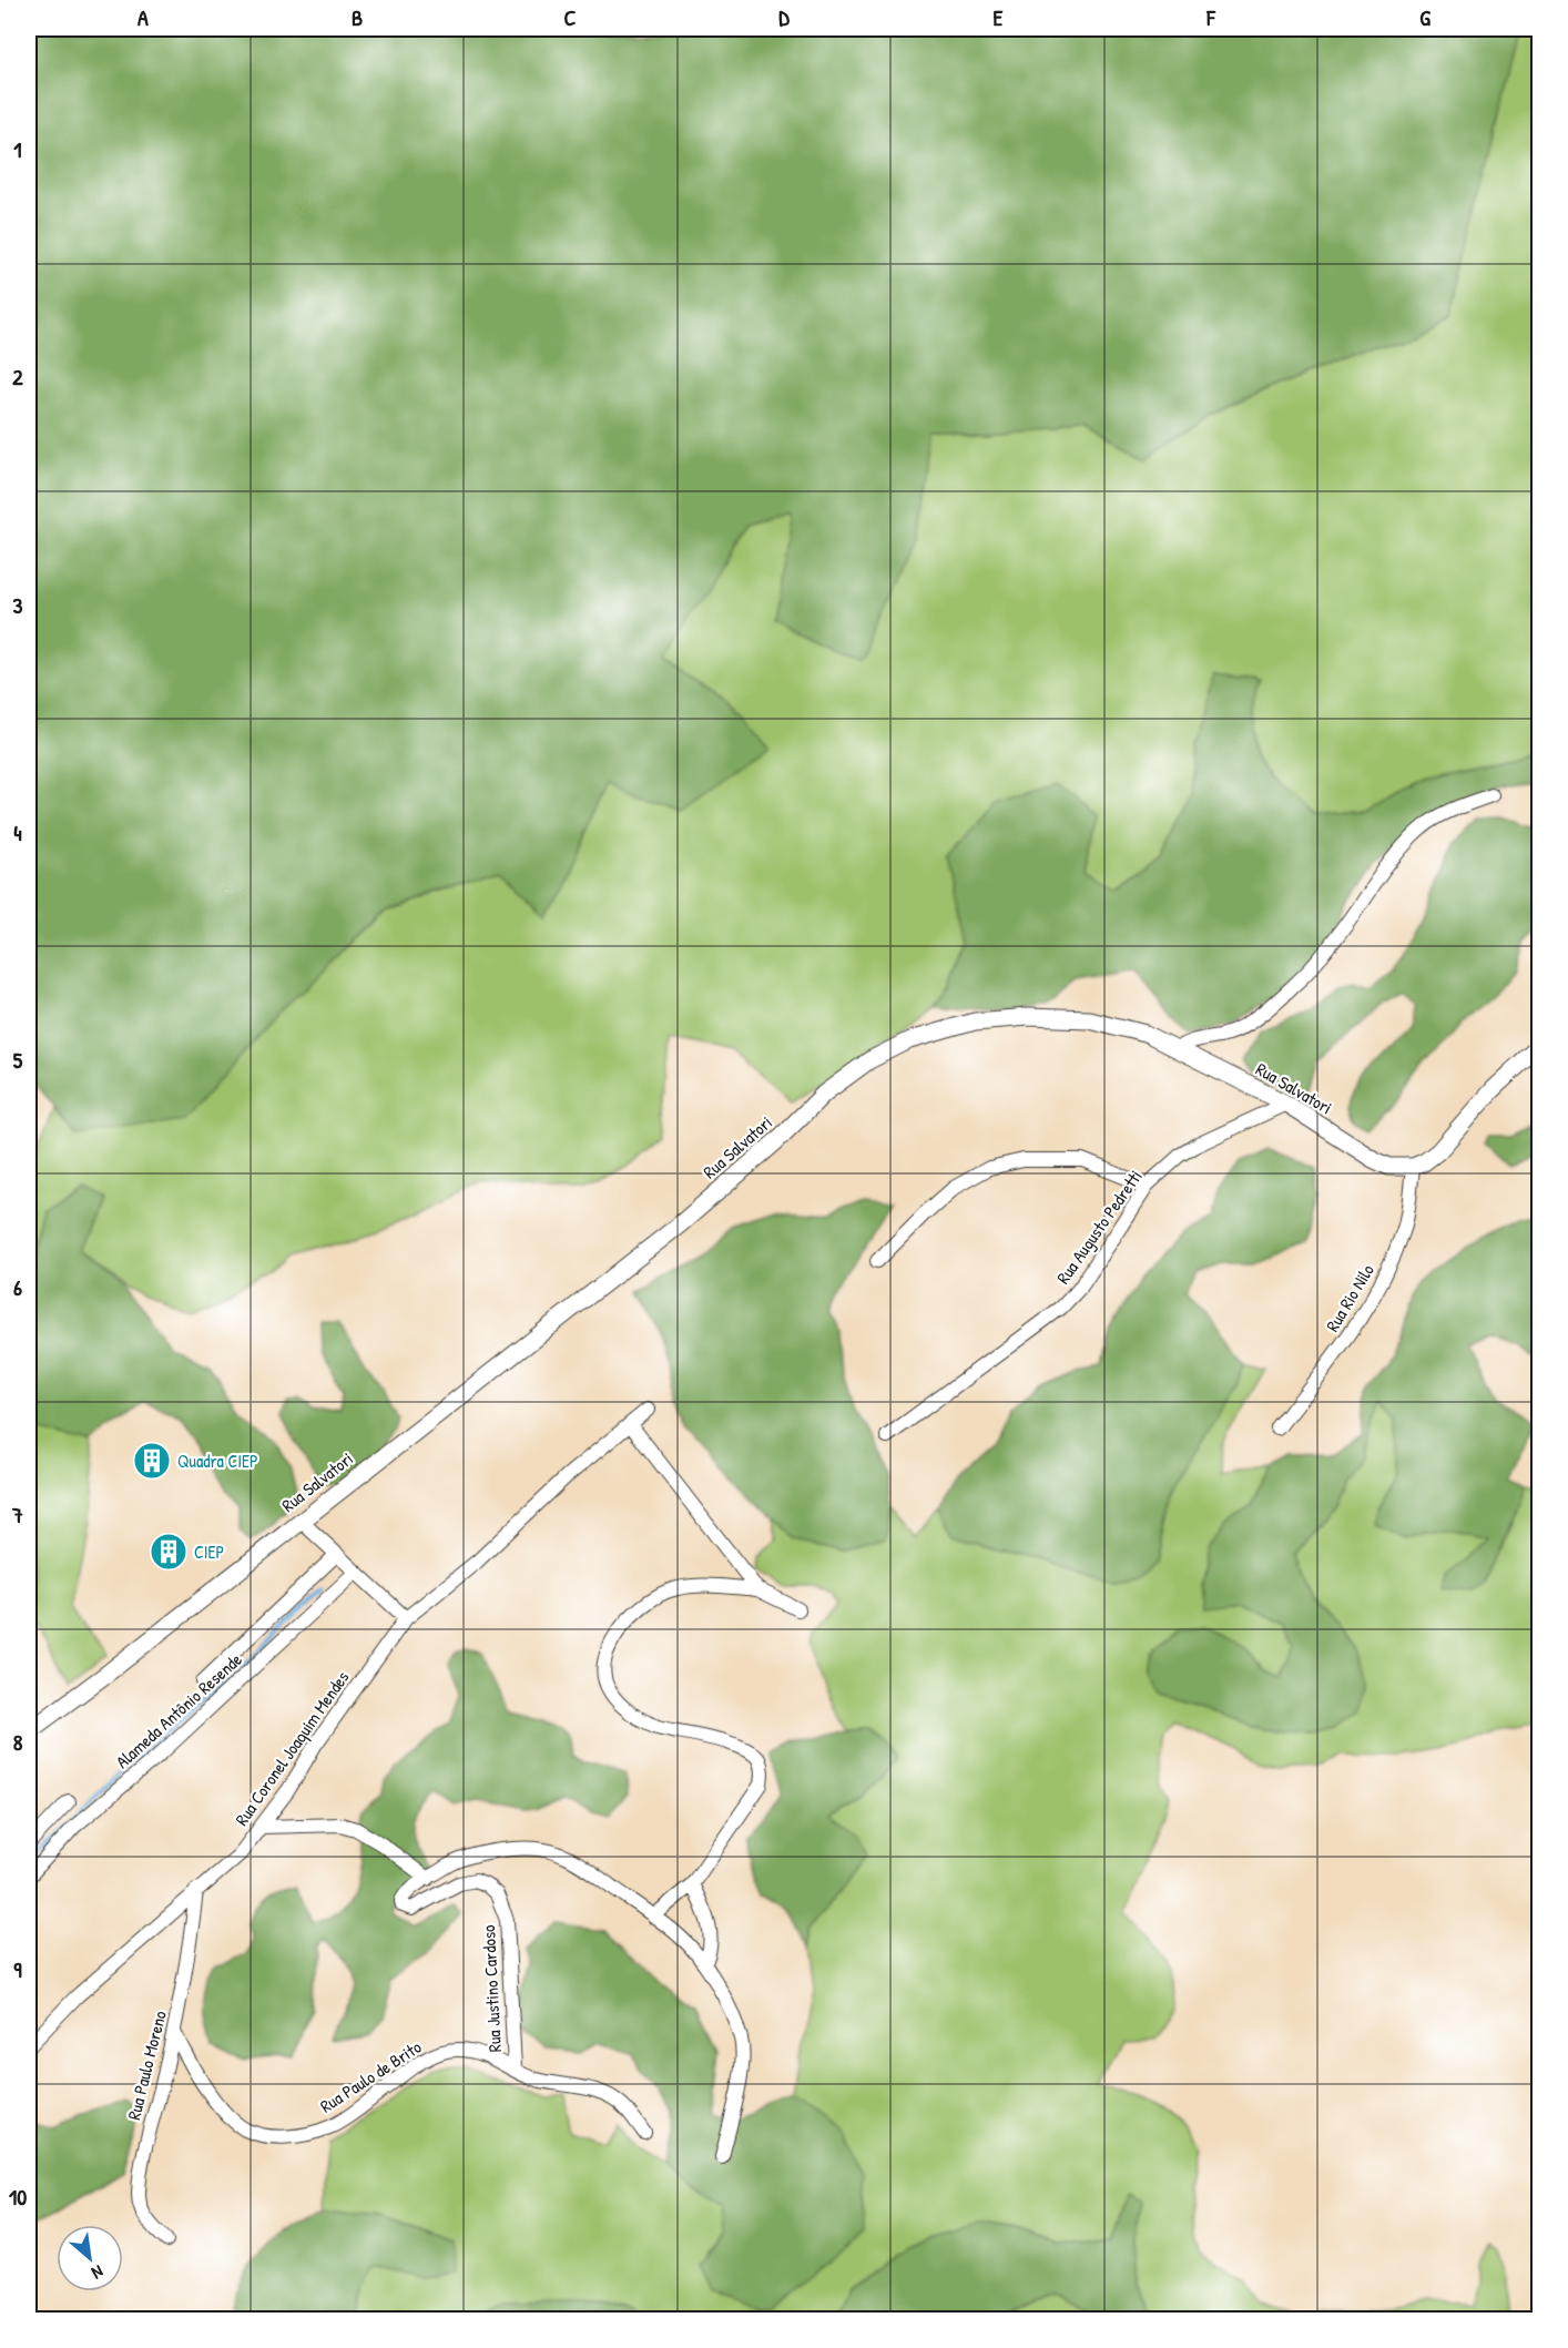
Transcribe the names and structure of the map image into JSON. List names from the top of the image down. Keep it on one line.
{"streets":{"street":["Rua Salvatori","Rua Augusto Pedretti","Rua Rio Nilo","Alameda Antônio Resende","Rua Coronel Joaquim Mendes","Rua Justino Cardoso","Rua Paulo Moreno","Rua Paulo de Brito"]},"crossings":[["Rua Salvatori","Rua Augusto Pedretti"],["Rua Salvatori","Rua Rio Nilo"],["Rua Coronel Joaquim Mendes","Rua Paulo Moreno"],["Rua Justino Cardoso","Rua Paulo de Brito"],["Rua Paulo Moreno","Rua Paulo de Brito"]],"places":{"building":["Quadra CIEP","CIEP"]},"north":"bottom right","grid":{"columns":["A","B","C","D","E","F","G"],"rows":["1","2","3","4","5","6","7","8","9","10"]}}
